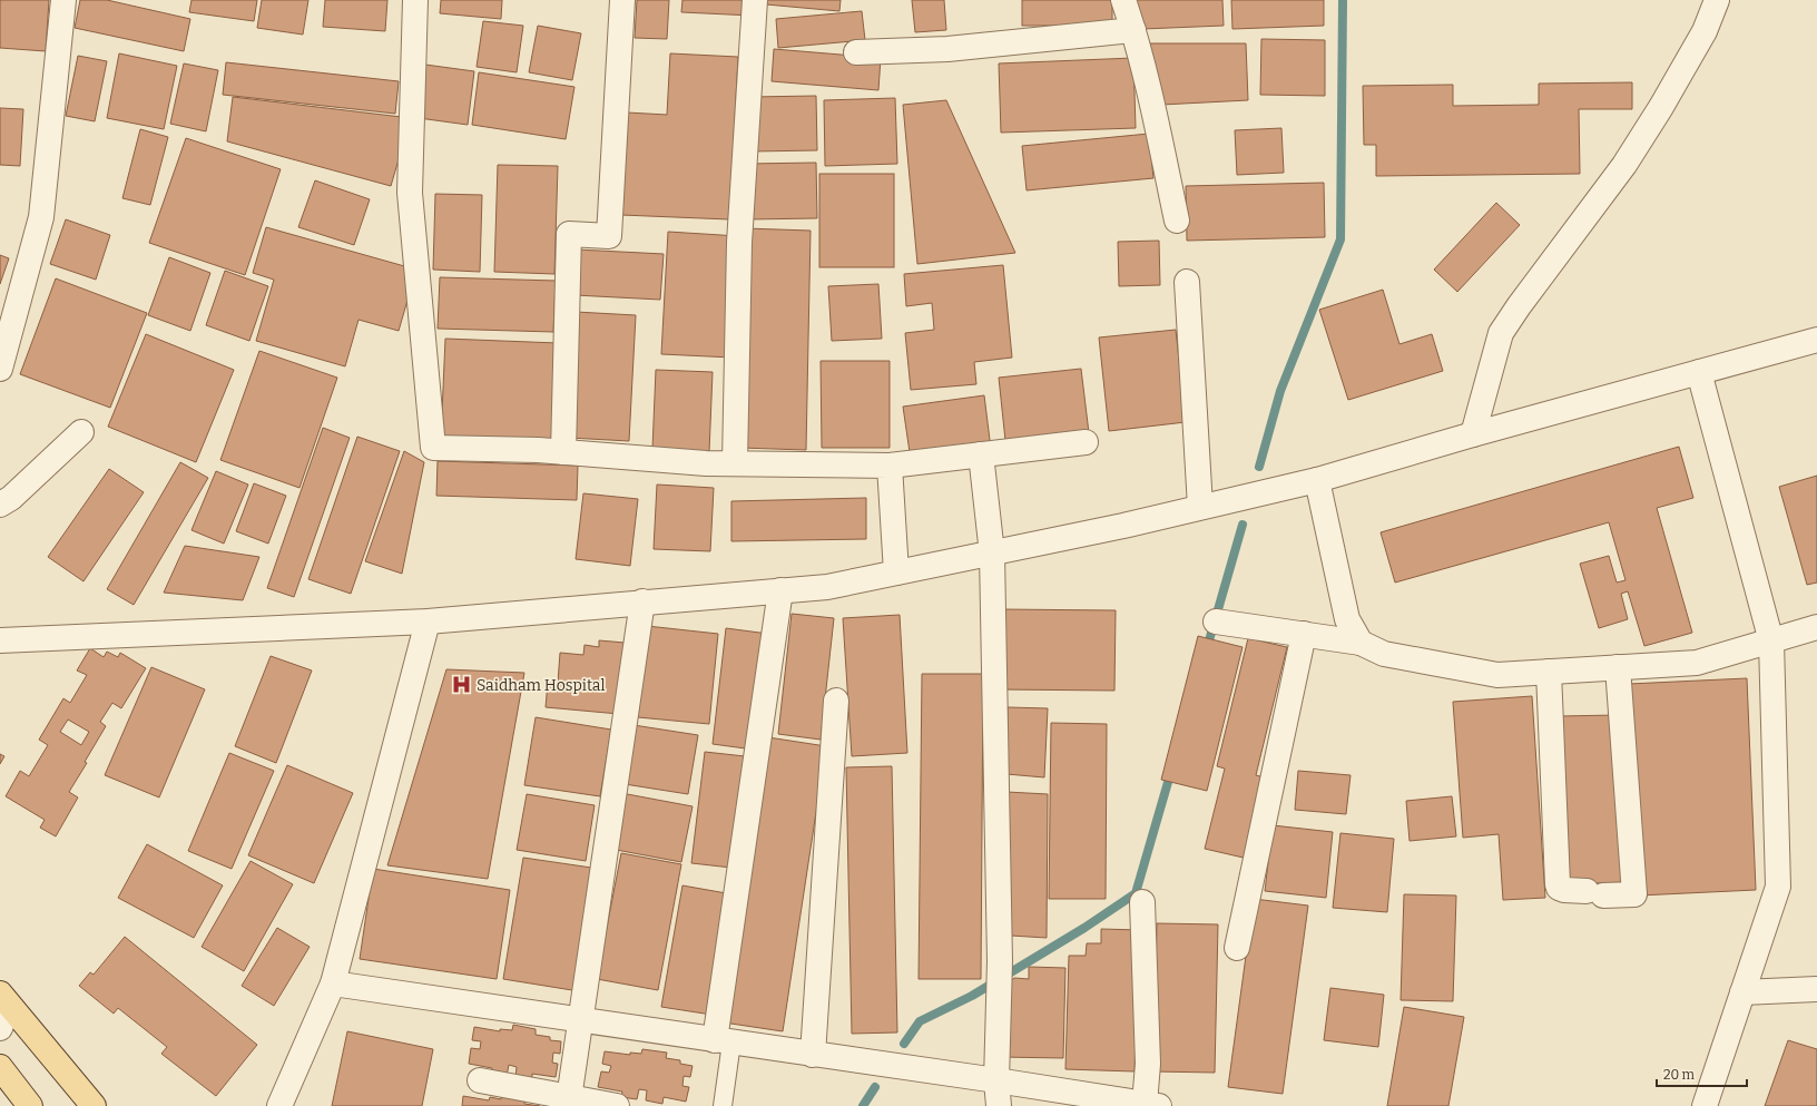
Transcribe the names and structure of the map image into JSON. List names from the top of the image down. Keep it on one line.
{"places":{"hospital":["Saidham Hospital"]},"scale_bar":"20 m"}
